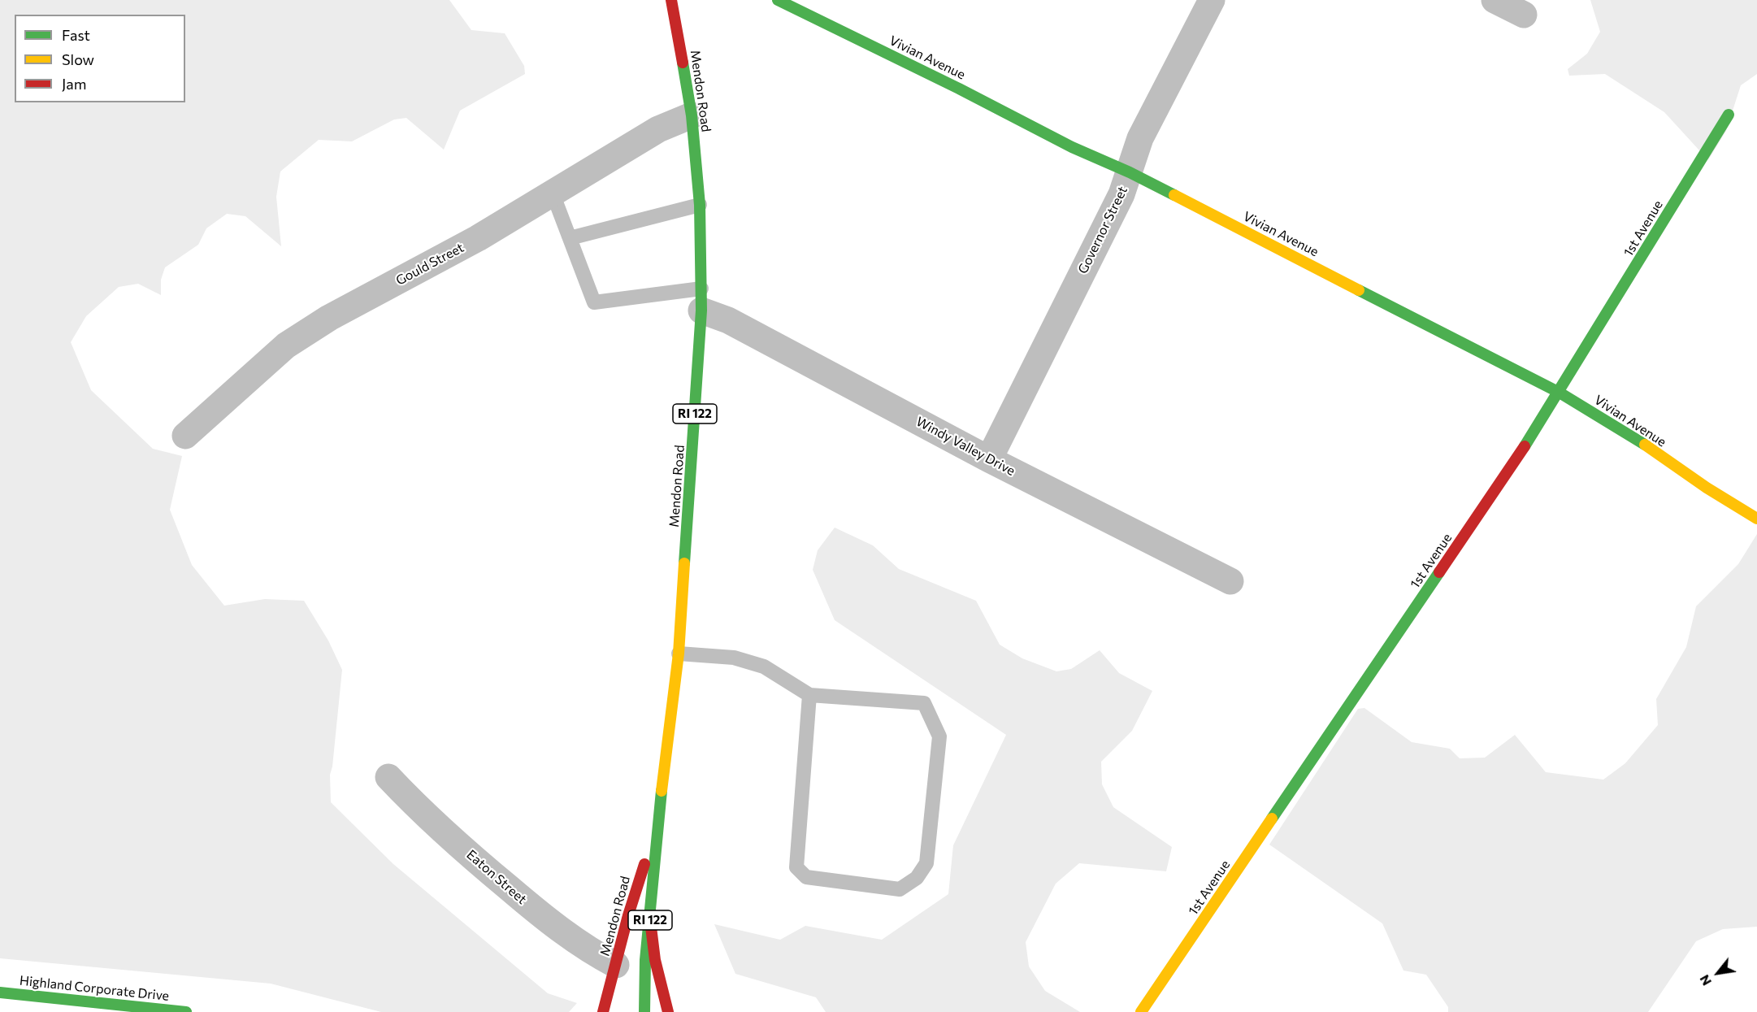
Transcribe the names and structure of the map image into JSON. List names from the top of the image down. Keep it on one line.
{"streets":{"main road":["Vivian Avenue","Mendon Road","1st Avenue","RI 122","Highland Corporate Drive"],"street":["Governor Street","Gould Street","Windy Valley Drive","Eaton Street"]},"crossings":[["Vivian Avenue","1st Avenue"],["Vivian Avenue","Governor Street"],["Mendon Road","Gould Street"],["Mendon Road","Windy Valley Drive"],["Mendon Road","Eaton Street"],["Governor Street","Windy Valley Drive"]],"legend":["Fast","Slow","Jam"],"north":"bottom left"}
